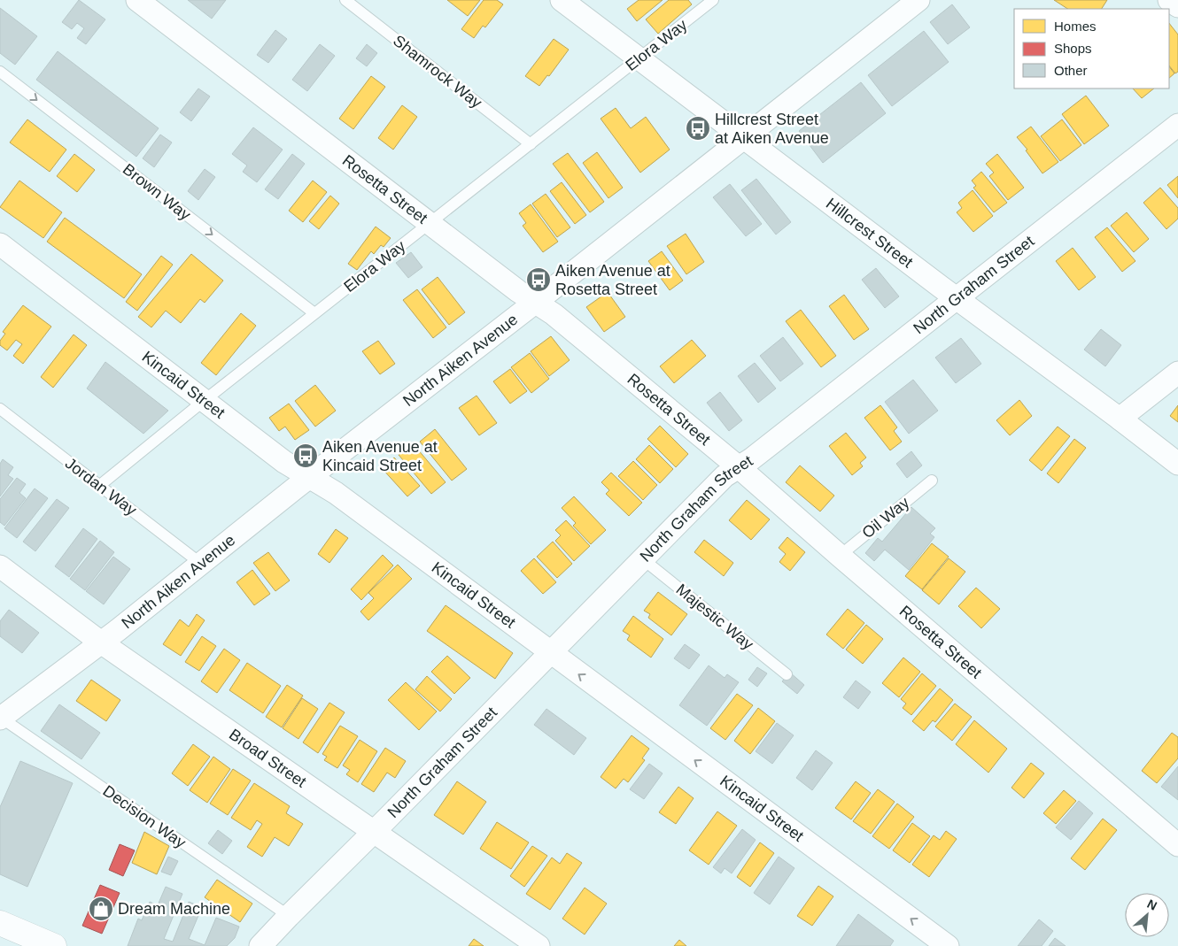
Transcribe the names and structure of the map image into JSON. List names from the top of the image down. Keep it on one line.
{"streets":{"street":["Rosetta Street","Hillcrest Street","North Graham Street","North Aiken Avenue","Kincaid Street","Broad Street"],"lane":["Elora Way","Shamrock Way","Brown Way","Jordan Way","Oil Way","Majestic Way","Decision Way"]},"crossings":[["Elora Way","Shamrock Way"],["Elora Way","Rosetta Street"],["Elora Way","Brown Way"],["Elora Way","Hillcrest Street"],["Elora Way","Kincaid Street"],["Elora Way","Jordan Way"],["Rosetta Street","North Graham Street"],["Rosetta Street","North Aiken Avenue"],["Rosetta Street","Oil Way"],["Hillcrest Street","North Graham Street"],["Hillcrest Street","North Aiken Avenue"],["North Graham Street","Kincaid Street"],["North Graham Street","Majestic Way"],["North Graham Street","Broad Street"],["North Graham Street","Decision Way"],["North Aiken Avenue","Kincaid Street"],["North Aiken Avenue","Jordan Way"],["North Aiken Avenue","Broad Street"],["North Aiken Avenue","Decision Way"]],"one_way":["Brown Way","Kincaid Street"],"places":{"bus stop":["Hillcrest Street at Aiken Avenue","Aiken Avenue at Rosetta Street","Aiken Avenue at Kincaid Street"],"shop":["Dream Machine"]},"legend":["Homes","Shops","Other"],"north":"top right"}
